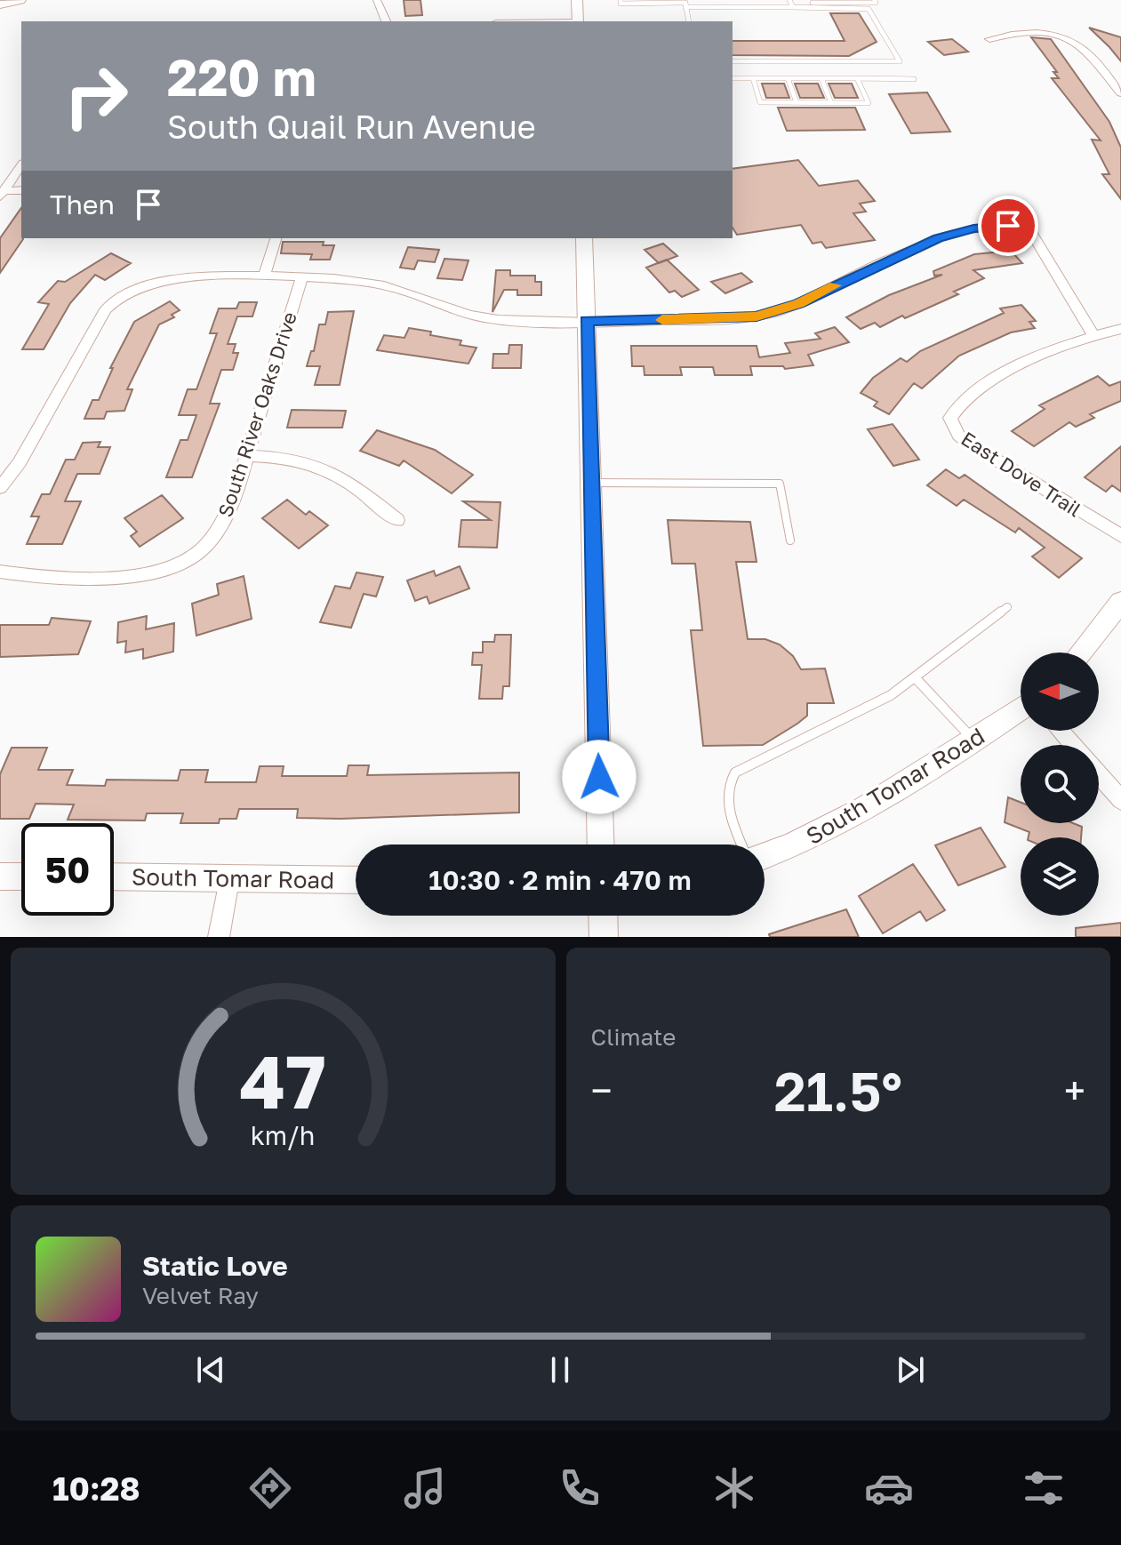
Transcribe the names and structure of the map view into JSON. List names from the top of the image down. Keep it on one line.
{"streets":{"main road":["South Tomar Road"],"street":["South River Oaks Drive","East Dove Trail"]},"north":"left","page":{"turn":["220 m","South Quail Run Avenue"],"then":"Then","limit":"50","trip":"10:30 · 2 min · 470 m","tile":"Climate","heat":["−","21.5°","+"],"song":["Static Love","Velvet Ray"],"tabs":"10:28","gauge":["47","km/h"]}}
